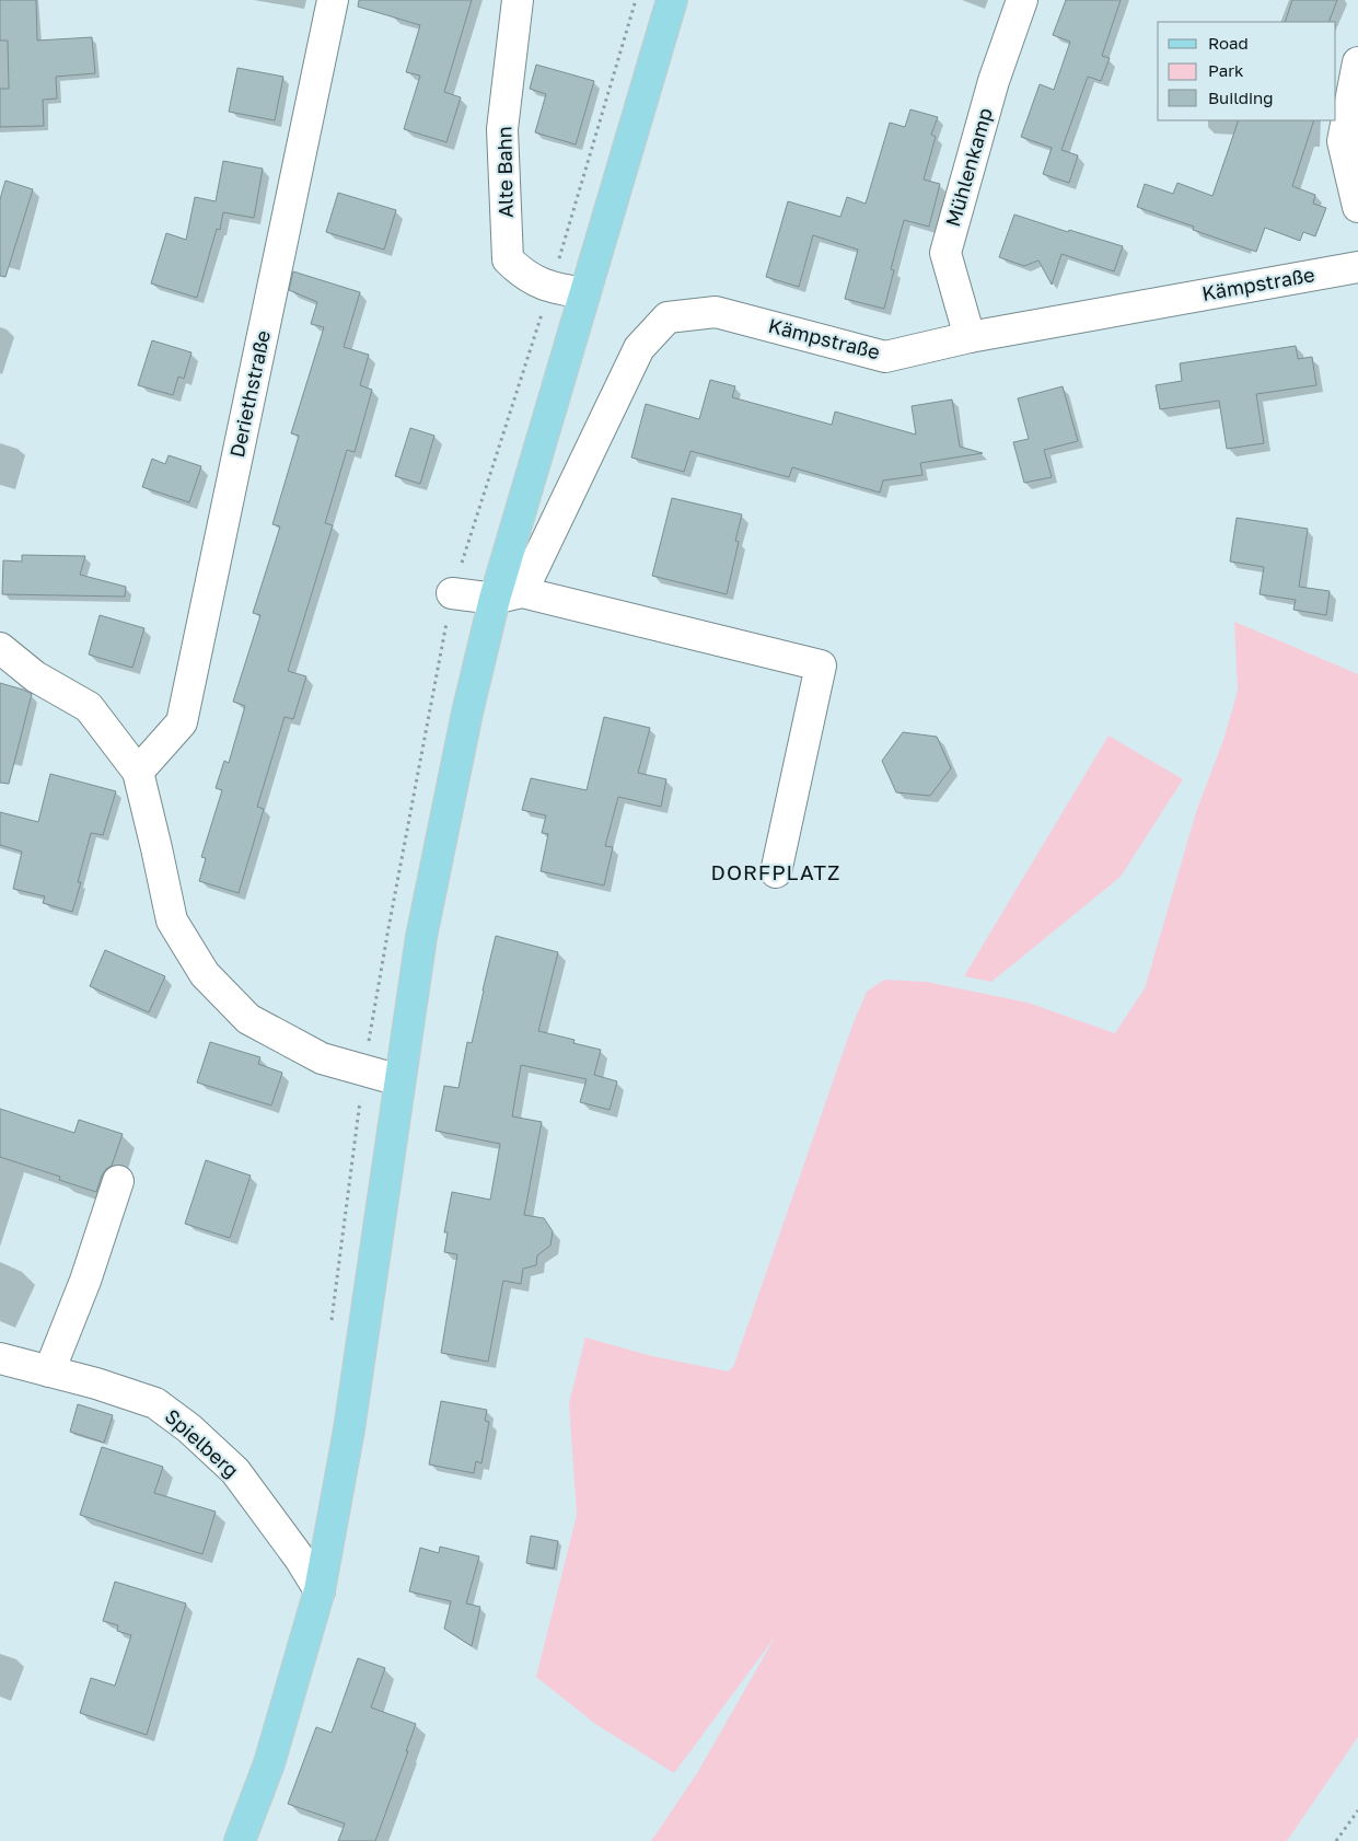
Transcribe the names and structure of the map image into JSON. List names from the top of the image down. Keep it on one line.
{"streets":{"street":["Mühlenkamp","Alte Bahn","Kämpstraße","Deriethstraße","Spielberg"]},"crossings":[["Mühlenkamp","Kämpstraße"]],"districts":["DORFPLATZ"],"legend":["Road","Park","Building"]}
